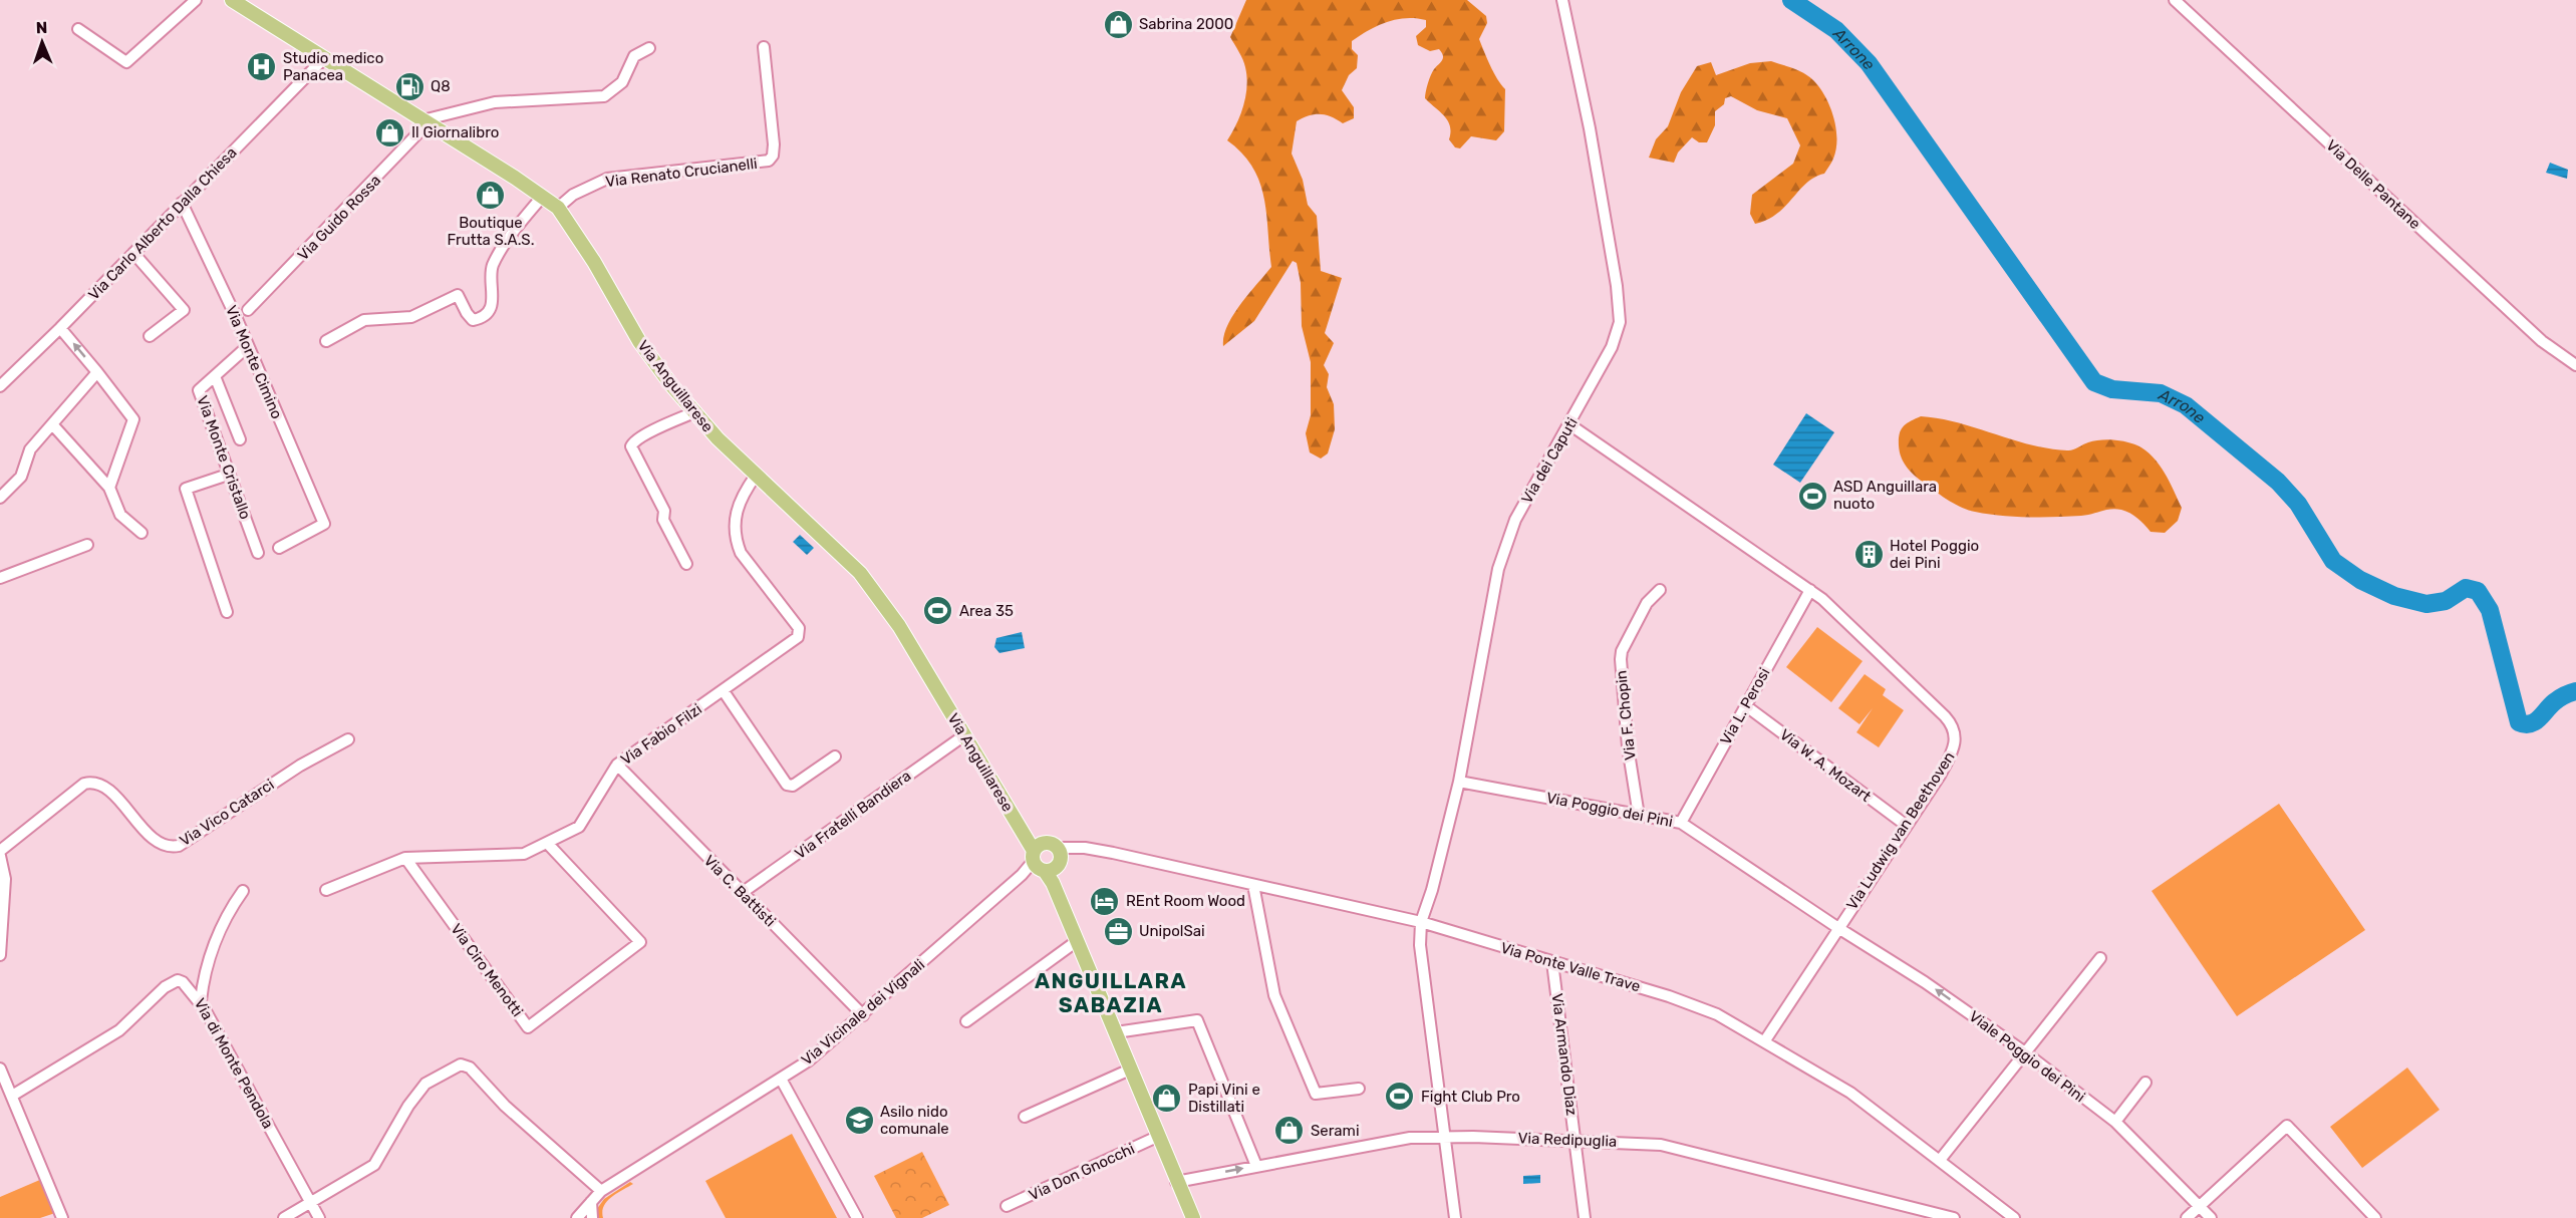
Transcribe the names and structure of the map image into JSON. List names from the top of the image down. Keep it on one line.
{"streets":{"main road":["Via Anguillarese"],"street":["Via Renato Crucianelli","Via Delle Pantane","Via Guido Rossa","Via Carlo Alberto Dalla Chiesa","Via Monte Cimino","Via Monte Cristallo","Via dei Caputi","Via L. Perosi","Via F. Chopin","Via Fabio Filzi","Via W. A. Mozart","Via Poggio dei Pini","Via Vico Catarci","Via Fratelli Bandiera","Via Ludwig van Beethoven","Via C. Battisti","Via Ponte Valle Trave","Via Ciro Menotti","Via Vicinale dei Vignali","Via Armando Diaz","Viale Poggio dei Pini","Via di Monte Pendola","Via Redipuglia","Via Don Gnocchi"]},"crossings":[["Via Renato Crucianelli","Via Anguillarese"],["Via Guido Rossa","Via Anguillarese"],["Via Carlo Alberto Dalla Chiesa","Via Monte Cimino"],["Via Carlo Alberto Dalla Chiesa","Via Anguillarese"],["Via Monte Cimino","Via Monte Cristallo"],["Via Anguillarese","Via Fabio Filzi"],["Via Anguillarese","Via Fratelli Bandiera"],["Via Anguillarese","Via Ponte Valle Trave"],["Via Anguillarese","Via Vicinale dei Vignali"],["Via Anguillarese","Via Redipuglia"],["Via Anguillarese","Via Don Gnocchi"],["Via dei Caputi","Via Poggio dei Pini"],["Via dei Caputi","Via Ludwig van Beethoven"],["Via dei Caputi","Via Ponte Valle Trave"],["Via dei Caputi","Via Redipuglia"],["Via L. Perosi","Via W. A. Mozart"],["Via L. Perosi","Via Poggio dei Pini"],["Via L. Perosi","Via Ludwig van Beethoven"],["Via F. Chopin","Via Poggio dei Pini"],["Via Fabio Filzi","Via C. Battisti"],["Via Fabio Filzi","Via Ciro Menotti"],["Via W. A. Mozart","Via Ludwig van Beethoven"],["Via Poggio dei Pini","Via Ludwig van Beethoven"],["Via Poggio dei Pini","Viale Poggio dei Pini"],["Via Fratelli Bandiera","Via C. Battisti"],["Via Ludwig van Beethoven","Via Ponte Valle Trave"],["Via Ludwig van Beethoven","Viale Poggio dei Pini"],["Via C. Battisti","Via Vicinale dei Vignali"],["Via Ponte Valle Trave","Via Vicinale dei Vignali"],["Via Ponte Valle Trave","Via Armando Diaz"],["Via Armando Diaz","Via Redipuglia"]],"one_way":["Viale Poggio dei Pini"],"districts":["ANGUILLARA SABAZIA"],"water":["Arrone"],"places":{"shop":["Sabrina 2000","Il Giornalibro","Boutique Frutta S.A.S.","Papi Vini e Distillati","Serami"],"hospital":["Studio medico Panacea"],"fuel station":["Q8"],"sports":["ASD Anguillara nuoto","Area 35","Fight Club Pro"],"building":["Hotel Poggio dei Pini"],"hotel":["REnt Room Wood"],"office":["UnipolSai"],"school or university":["Asilo nido comunale"]},"north":"top"}
